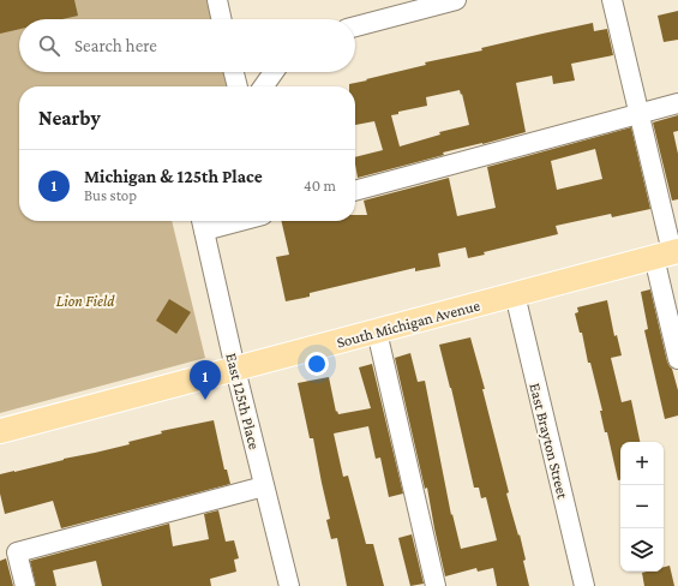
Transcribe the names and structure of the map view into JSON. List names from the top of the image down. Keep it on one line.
{"streets":{"main road":["South Michigan Avenue"],"street":["East 125th Place","East Brayton Street"]},"crossings":[["South Michigan Avenue","East 125th Place"],["South Michigan Avenue","East Brayton Street"]],"parks":["Lion Field"],"page":{"search":"Search here","heading":"Nearby","list":[{"mark":"1","name":"Michigan & 125th Place","note":"Bus stop","value":"40 m"}],"pins":"1","map_buttons":["+","−"]}}
